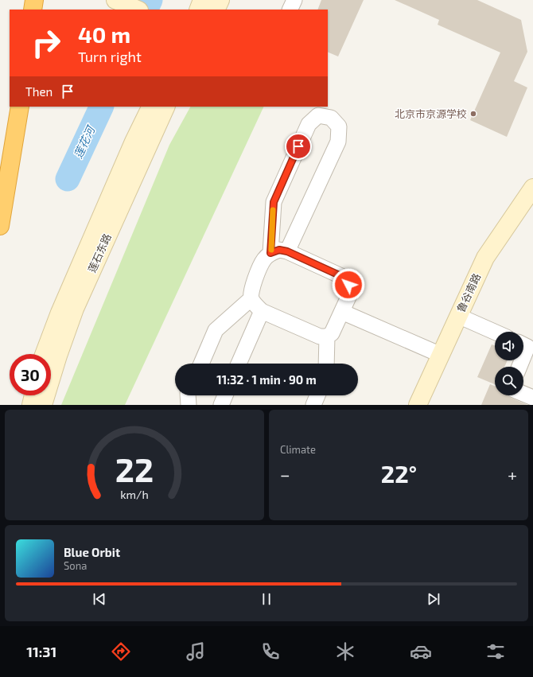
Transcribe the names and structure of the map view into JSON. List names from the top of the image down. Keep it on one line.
{"streets":{"street":["莲石东路","鲁谷南路"]},"water":["莲花河"],"places":["北京市京源学校"],"page":{"turn":["40 m","Turn right"],"then":"Then","limit":"30","trip":"11:32 · 1 min · 90 m","tile":"Climate","heat":["−","22°","+"],"song":["Blue Orbit","Sona"],"tabs":"11:31","gauge":["22","km/h"]}}
